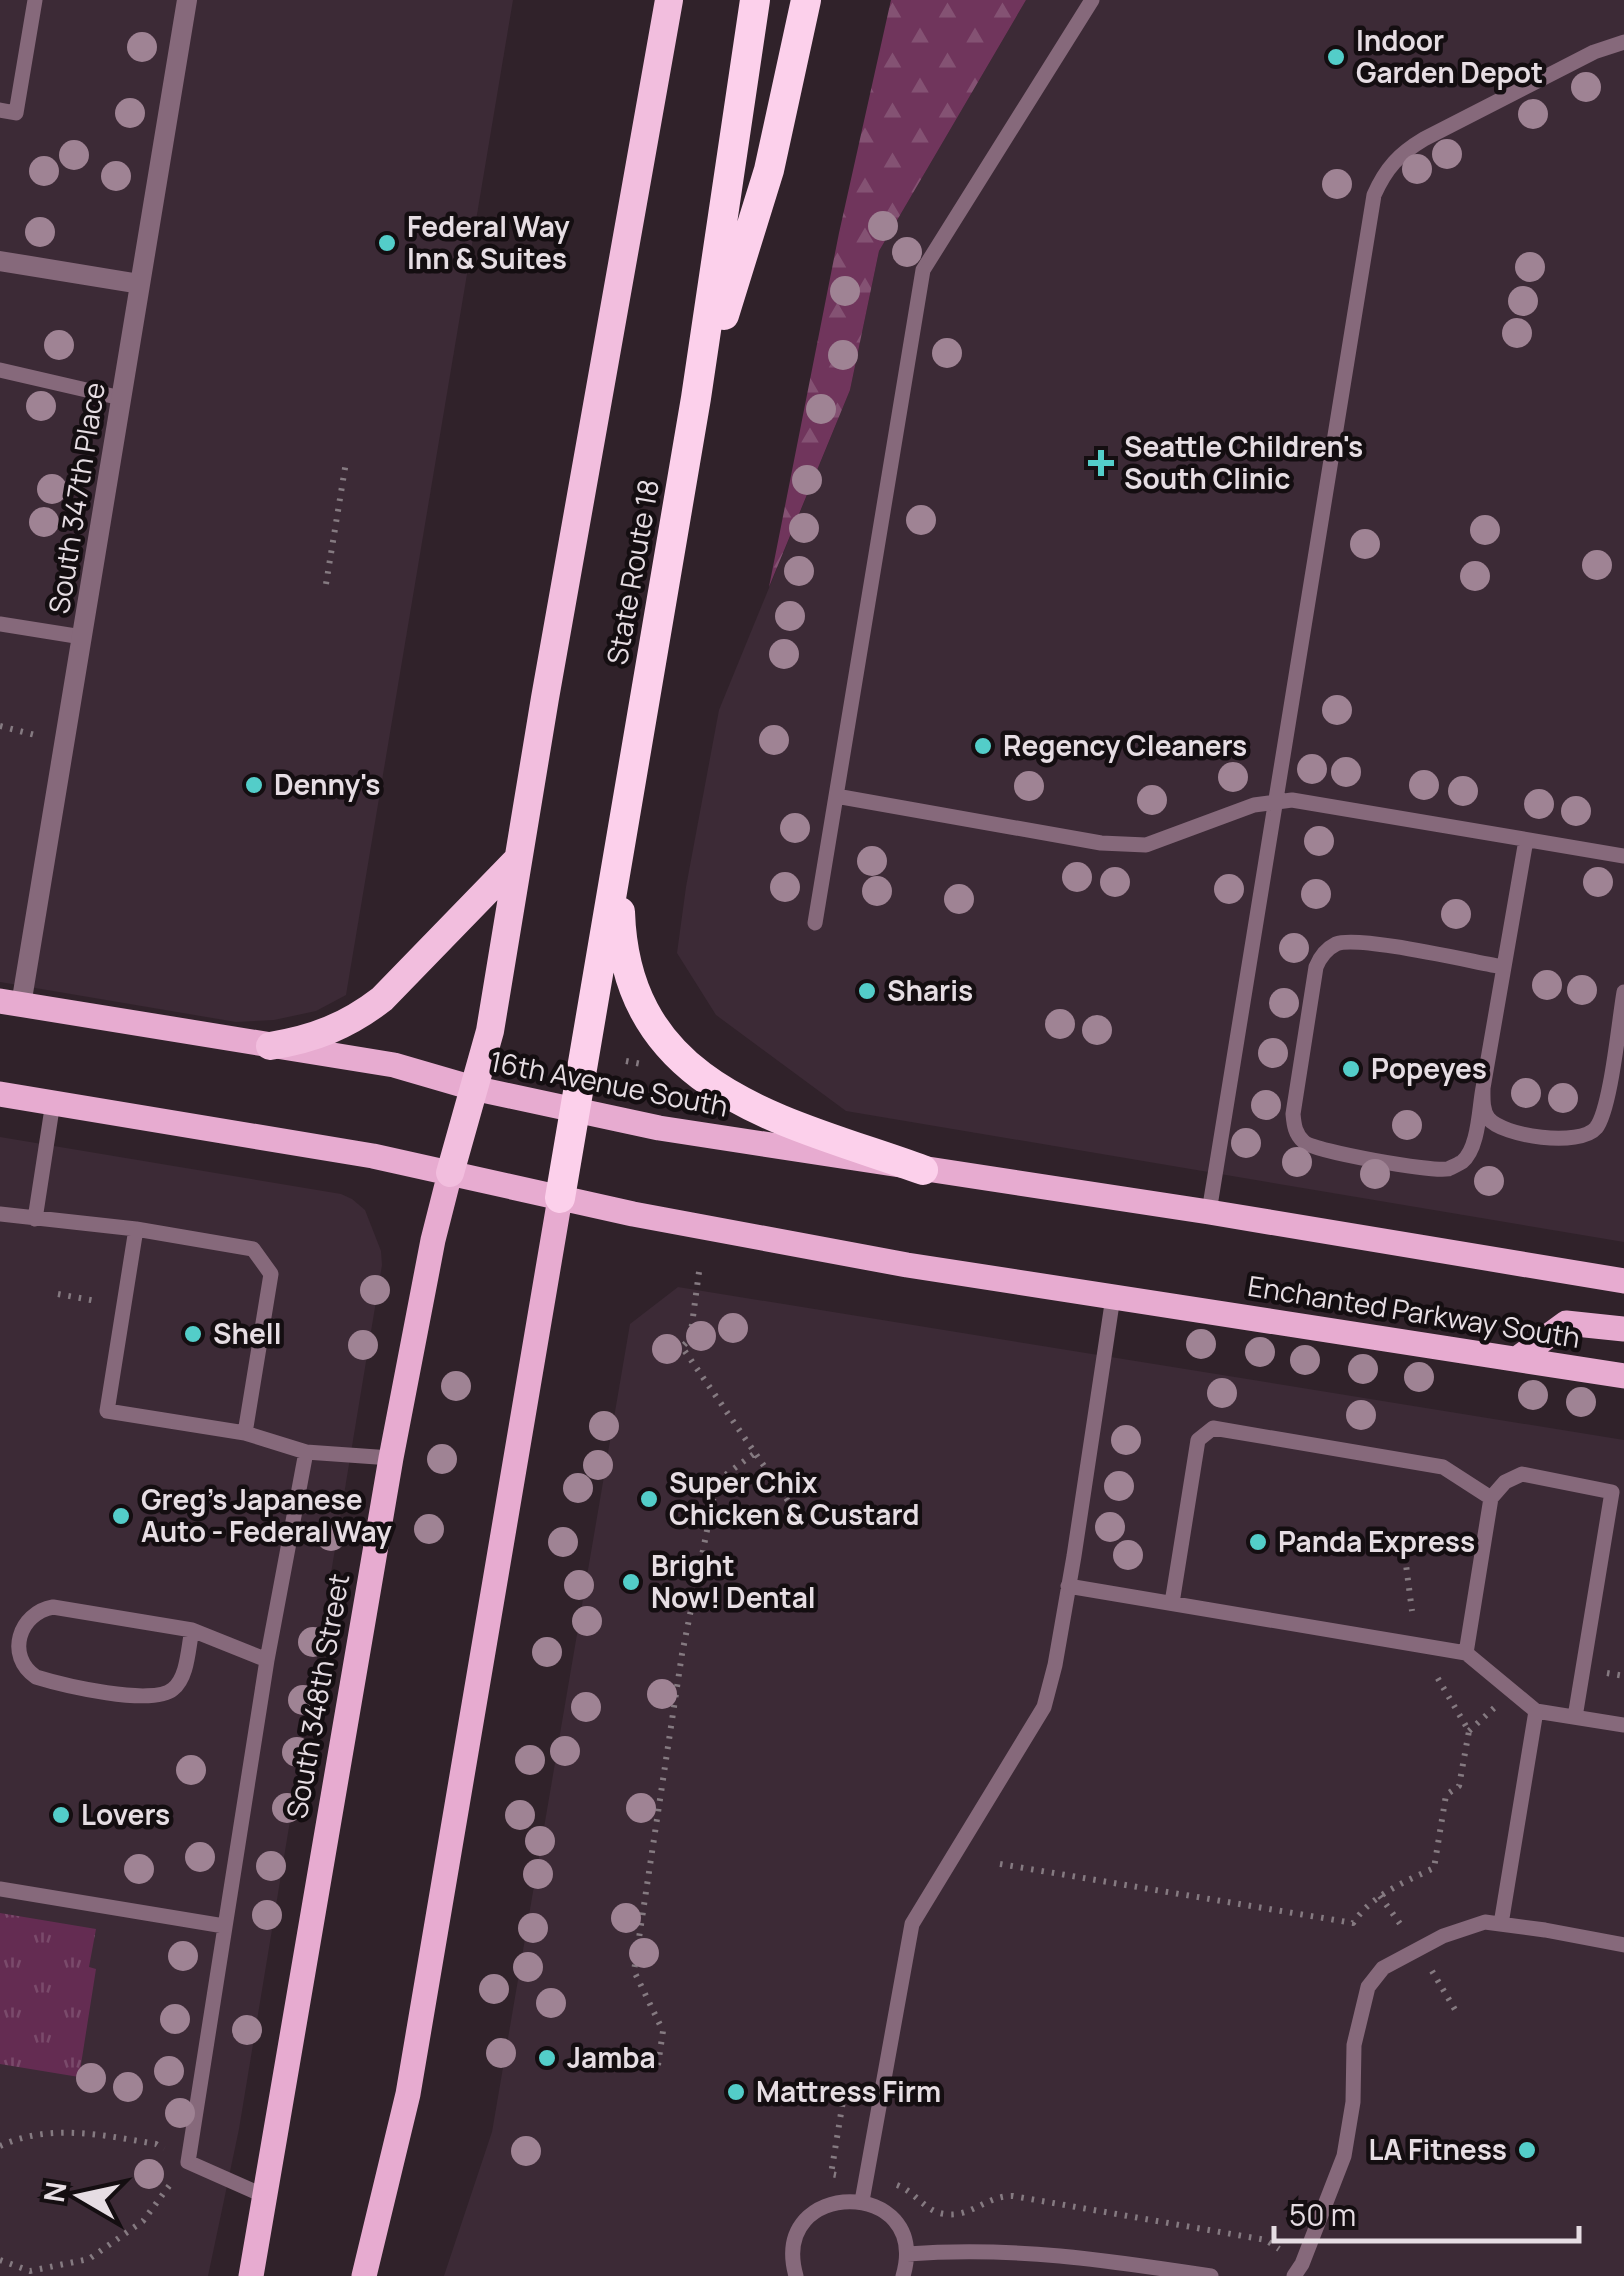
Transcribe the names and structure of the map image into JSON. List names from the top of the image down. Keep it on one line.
{"streets":{"highway":["State Route 18","South 348th Street"],"main road":["16th Avenue South","Enchanted Parkway South"],"street":["South 347th Place"]},"crossings":[["South 347th Place","16th Avenue South"],["State Route 18","16th Avenue South"],["16th Avenue South","South 348th Street"]],"places":{"other":["Indoor Garden Depot","Federal Way Inn & Suites","Regency Cleaners","Denny's","Sharis","Popeyes","Shell","Super Chix Chicken & Custard","Greg's Japanese Auto - Federal Way","Panda Express","Bright Now! Dental","Lovers","Jamba","Mattress Firm","LA Fitness"],"health":["Seattle Children's South Clinic"]},"scale_bar":"50 m","north":"left"}
